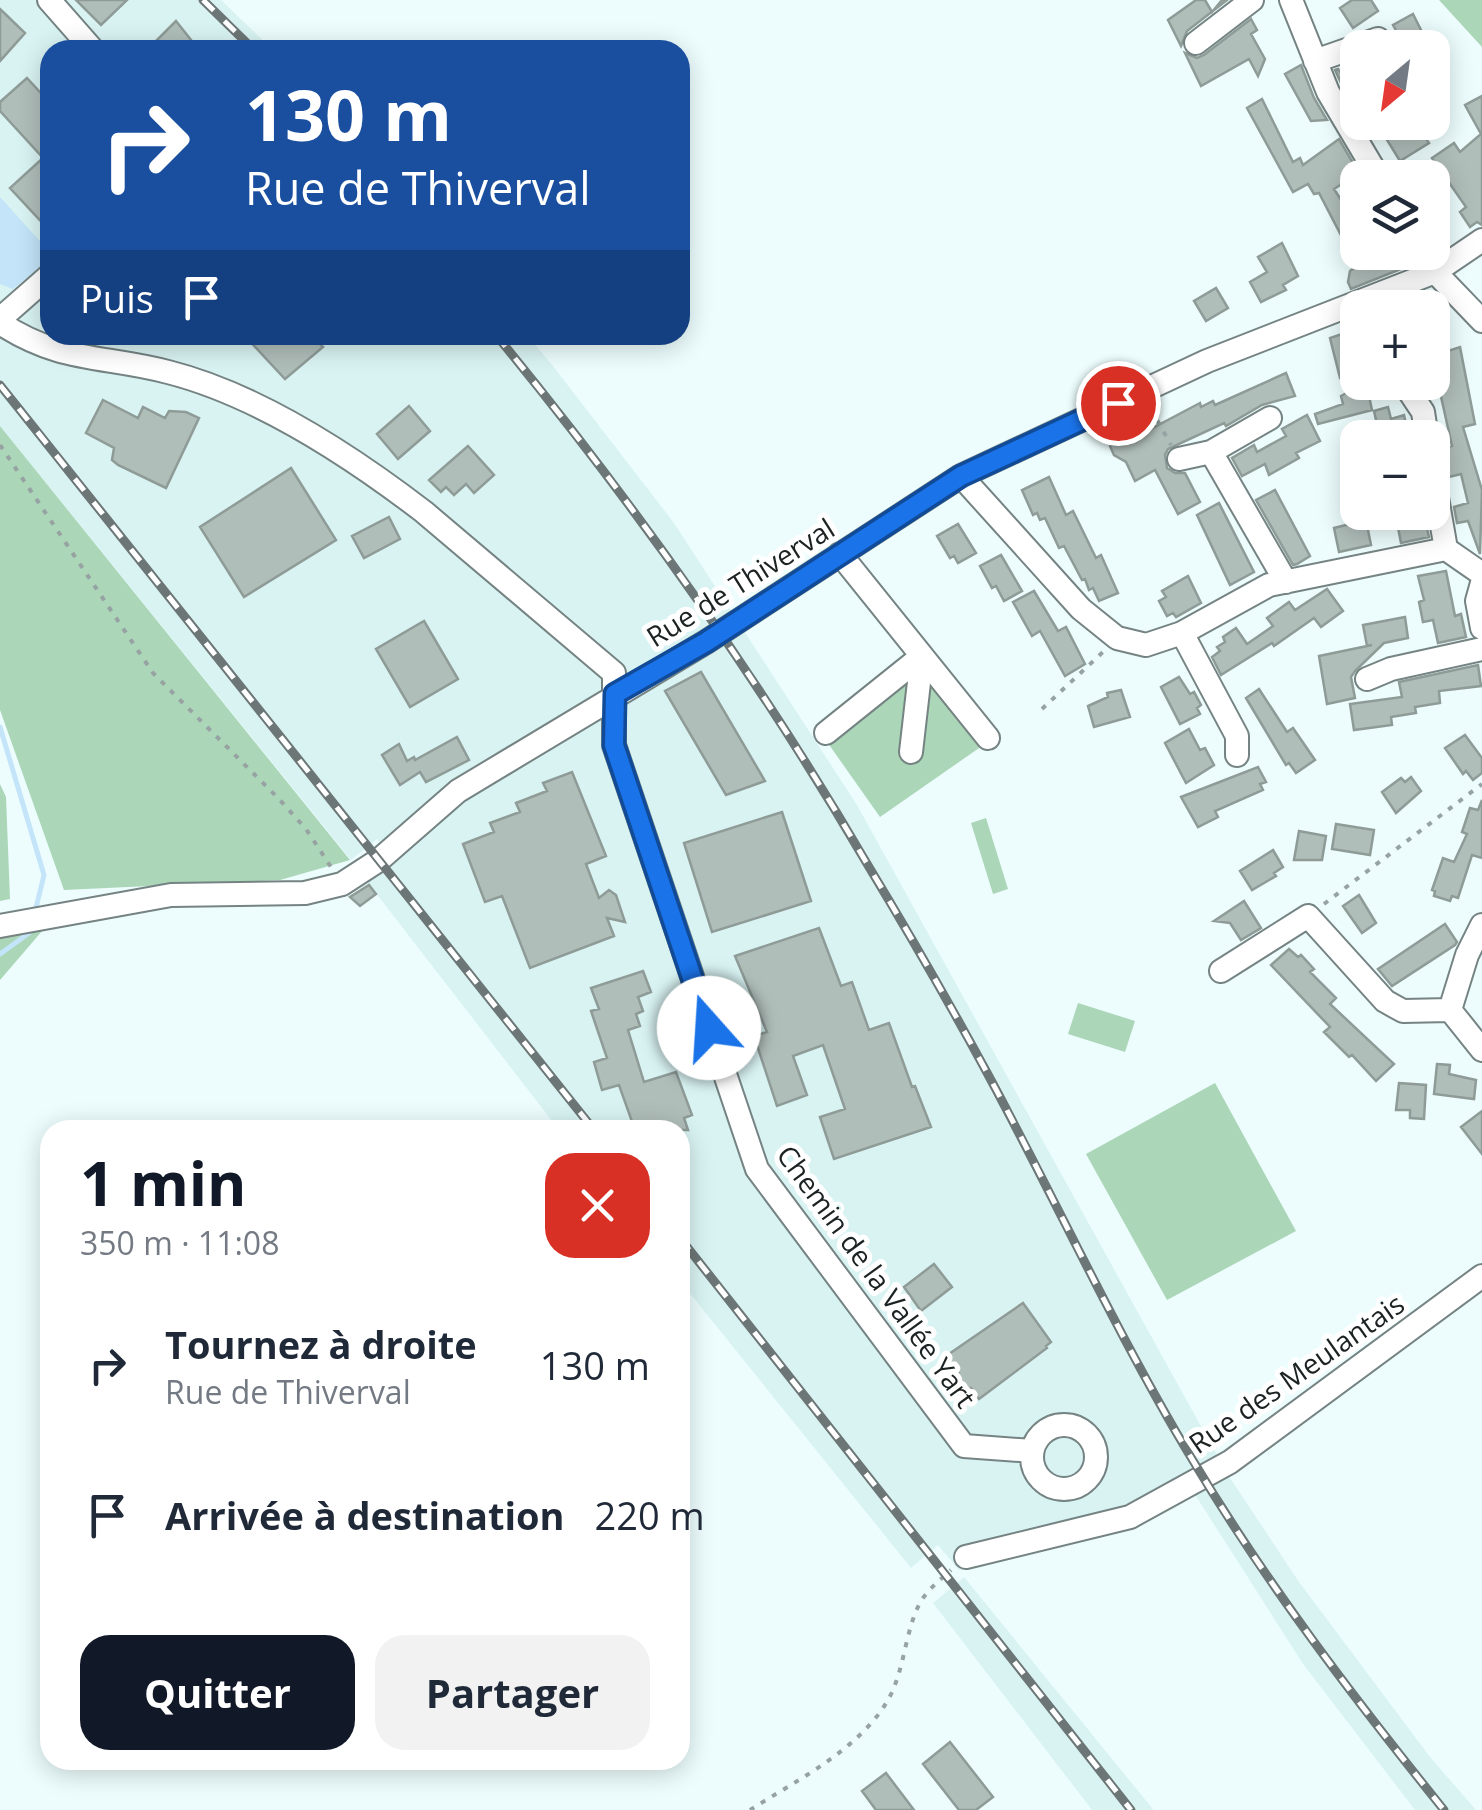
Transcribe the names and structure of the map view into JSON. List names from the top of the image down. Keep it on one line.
{"streets":{"street":["Rue de Thiverval","Chemin de la Vallée Yart","Rue des Meulantais"]},"crossings":[["Rue de Thiverval","Chemin de la Vallée Yart"]],"north":"bottom left","page":{"map_buttons":["+","−"],"turn":["130 m","Rue de Thiverval"],"then":"Puis","heading":["1 min","350 m · 11:08"],"list":[{"name":"Tournez à droite","note":"Rue de Thiverval","value":"130 m"},{"name":"Arrivée à destination","value":"220 m"}],"buttons":["Quitter","Partager"]}}
